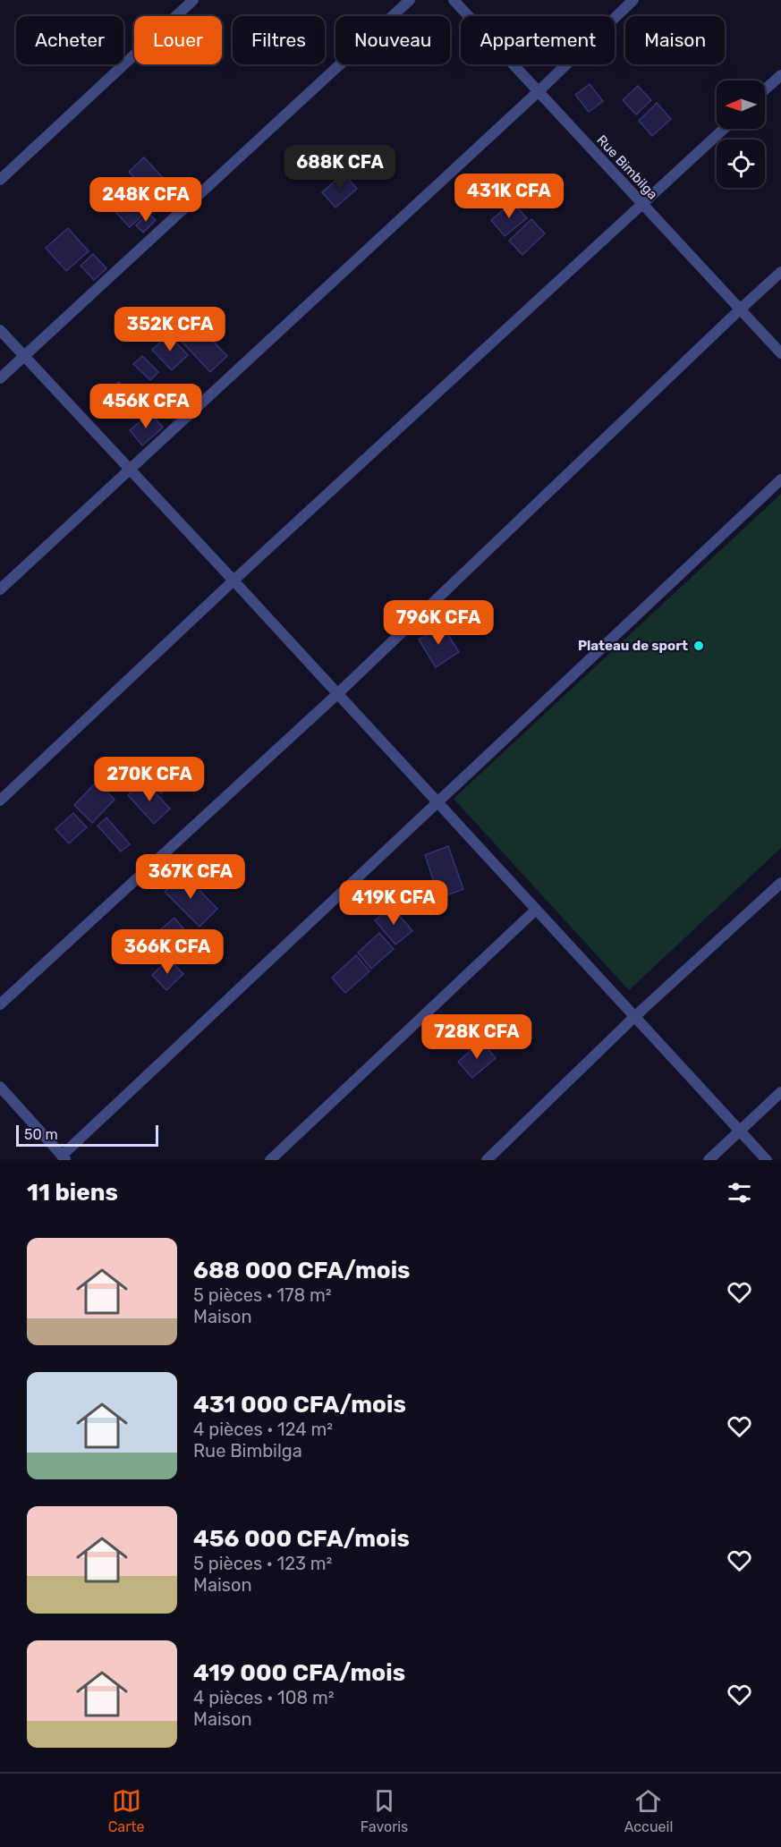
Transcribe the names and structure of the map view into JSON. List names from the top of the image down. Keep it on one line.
{"streets":{"street":["Rue Bimbilga"]},"places":["Plateau de sport"],"scale_bar":"50 m","north":"left","page":{"chip":["Acheter","Louer","Filtres","Nouveau","Appartement","Maison"],"price":["688K CFA","431K CFA","248K CFA","352K CFA","456K CFA","796K CFA","270K CFA","367K CFA","419K CFA","366K CFA","728K CFA"],"scale":"50 m","heading":"11 biens","list":[{"name":"688 000 CFA/mois","note":"5 pièces · 178 m² · Maison"},{"name":"431 000 CFA/mois","note":"4 pièces · 124 m² · Rue Bimbilga"},{"name":"456 000 CFA/mois","note":"5 pièces · 123 m² · Maison"},{"name":"419 000 CFA/mois","note":"4 pièces · 108 m² · Maison"}],"tabs":["Carte","Favoris","Accueil"]}}
